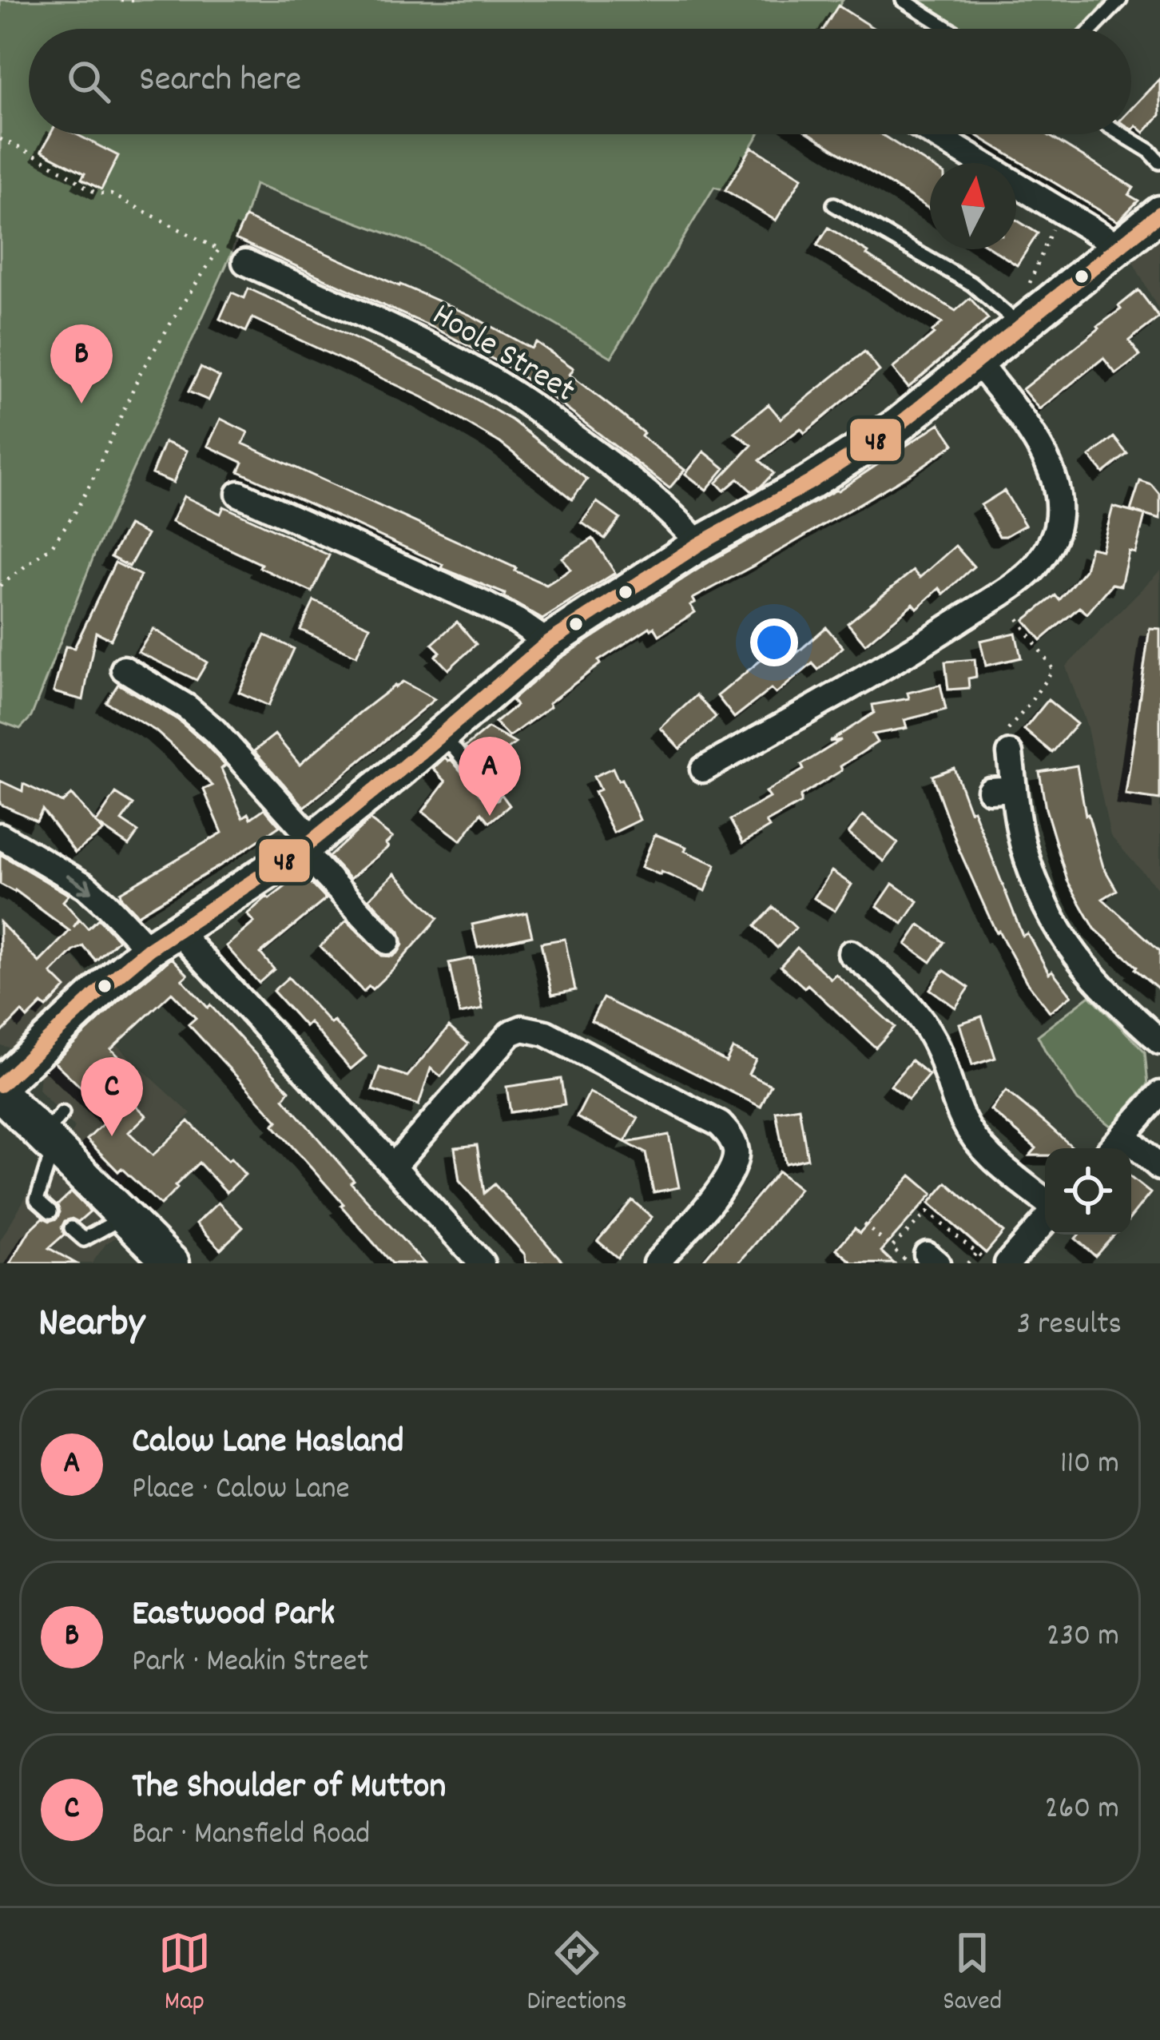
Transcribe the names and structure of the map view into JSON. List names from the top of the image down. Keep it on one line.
{"streets":{"street":["Hoole Street"]},"lines":["transit line 48"],"north":"top","page":{"search":"Search here","pins":["B","A","C"],"heading":["Nearby","3 results"],"list":[{"mark":"A","name":"Calow Lane Hasland","note":"Place · Calow Lane","value":"110 m"},{"mark":"B","name":"Eastwood Park","note":"Park · Meakin Street","value":"230 m"},{"mark":"C","name":"The Shoulder of Mutton","note":"Bar · Mansfield Road","value":"260 m"}],"nav":["Map","Directions","Saved"]}}
